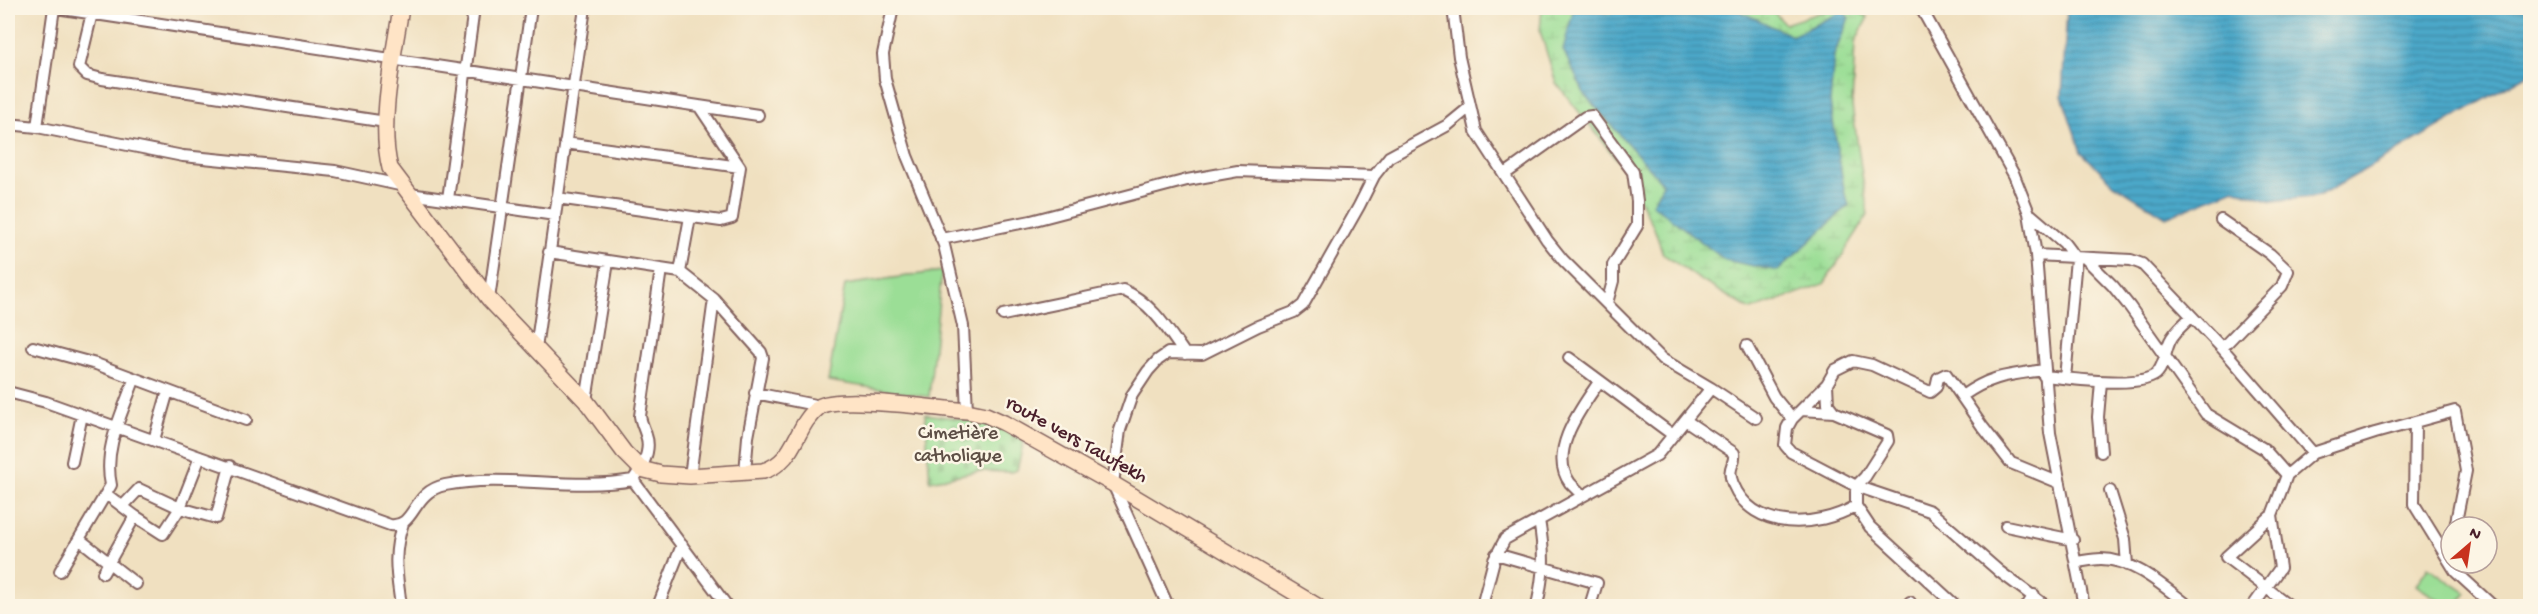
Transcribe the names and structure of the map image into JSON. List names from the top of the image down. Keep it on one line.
{"streets":{"street":["route vers Tawfekh"]},"parks":["Cimetière catholique"],"north":"top right"}
